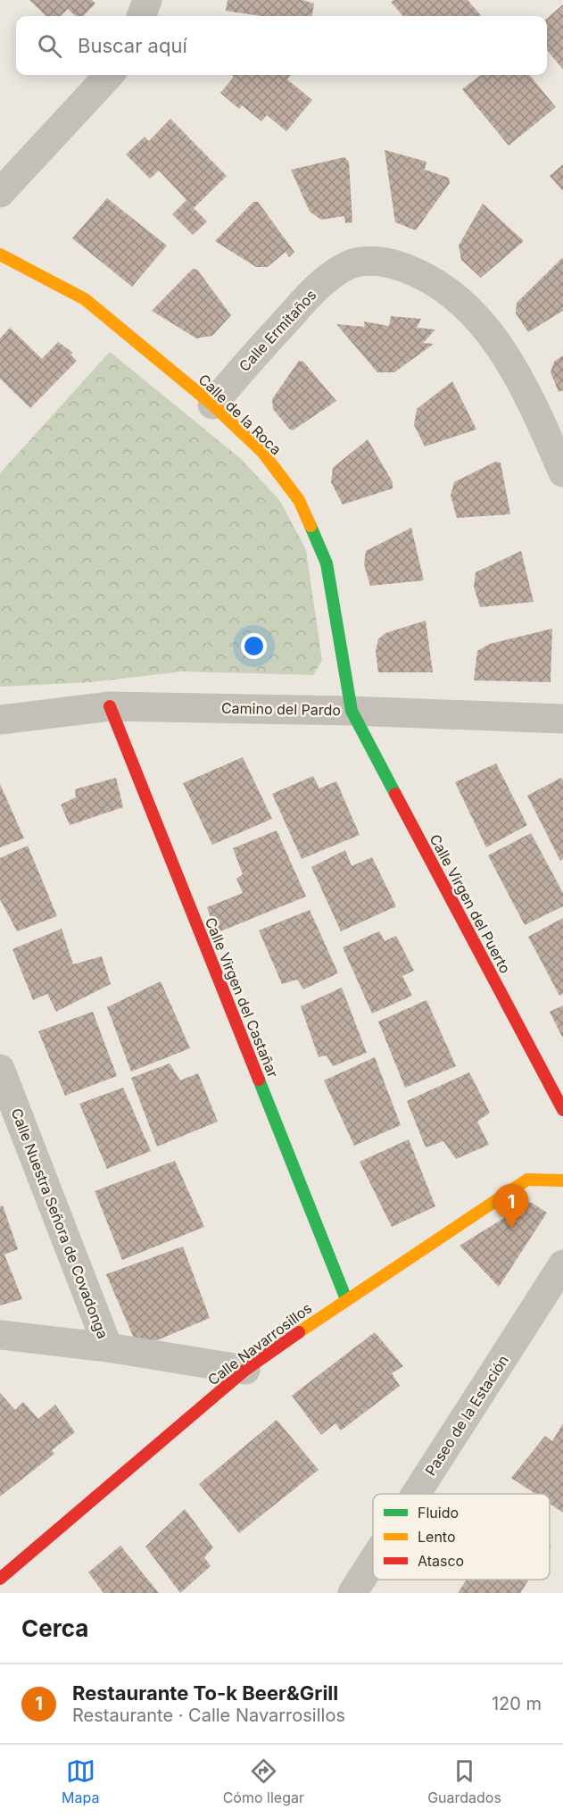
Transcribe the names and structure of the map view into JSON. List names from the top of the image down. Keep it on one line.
{"streets":{"street":["Calle Ermitaños","Calle de la Roca","Camino del Pardo","Calle Virgen del Puerto","Calle Virgen del Castañar","Calle Nuestra Señora de Covadonga","Calle Navarrosillos","Paseo de la Estación"]},"crossings":[["Calle Ermitaños","Calle de la Roca"],["Calle de la Roca","Camino del Pardo"],["Calle de la Roca","Calle Virgen del Puerto"],["Camino del Pardo","Calle Virgen del Puerto"],["Camino del Pardo","Calle Virgen del Castañar"],["Calle Virgen del Castañar","Calle Navarrosillos"]],"legend":["Fluido","Lento","Atasco"],"page":{"search":"Buscar aquí","pins":"1","heading":"Cerca","list":[{"mark":"1","name":"Restaurante To-k Beer&Grill","note":"Restaurante · Calle Navarrosillos","value":"120 m"}],"nav":["Mapa","Cómo llegar","Guardados"]}}
